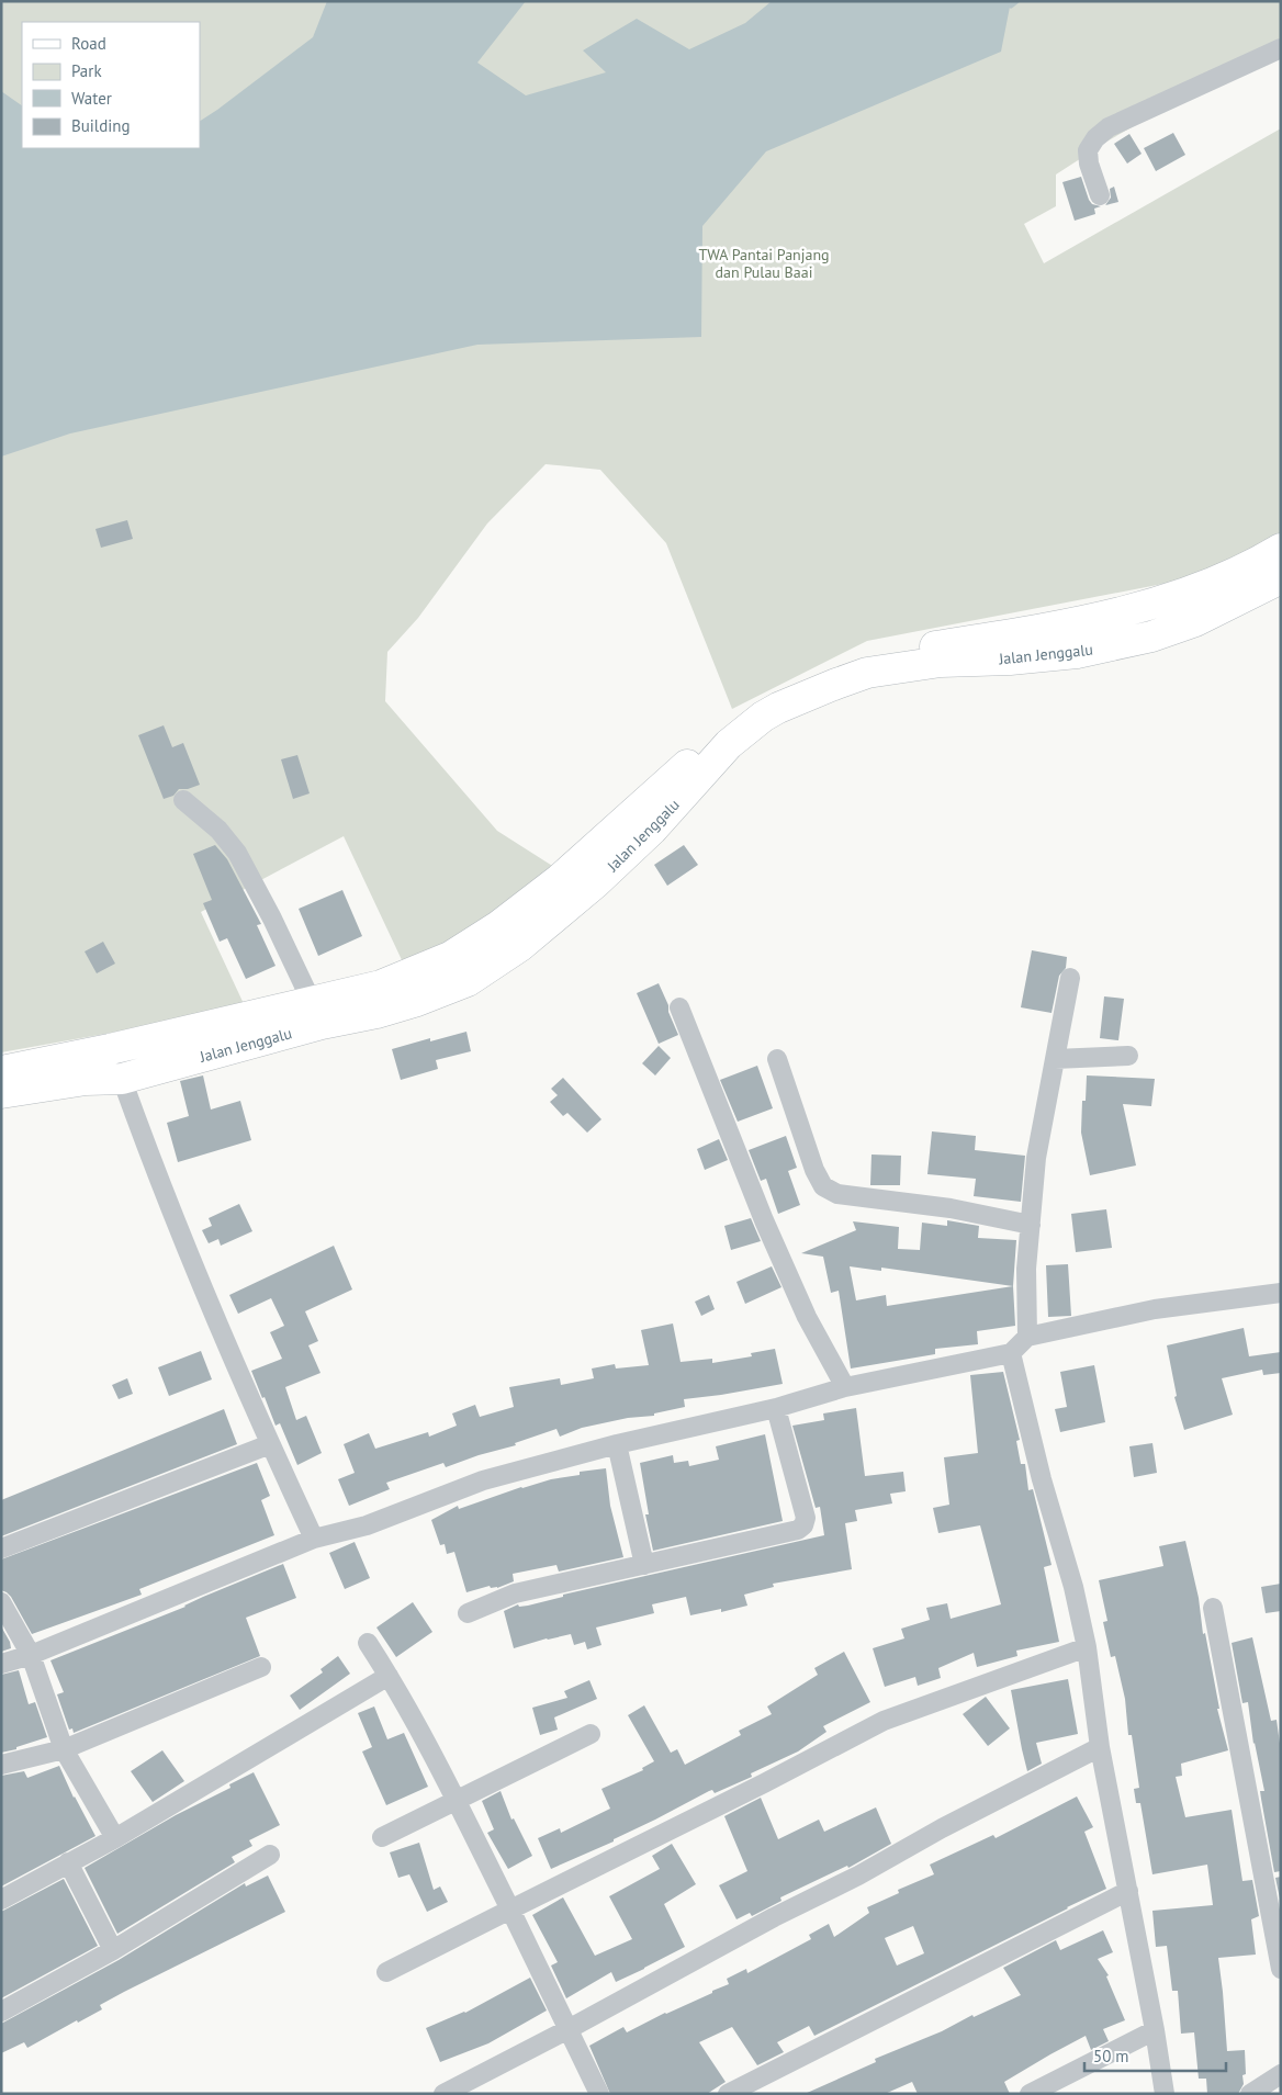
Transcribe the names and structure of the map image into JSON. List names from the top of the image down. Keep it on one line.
{"streets":{"main road":["Jalan Jenggalu"]},"parks":["TWA Pantai Panjang dan Pulau Baai"],"legend":["Road","Park","Water","Building"],"scale_bar":"50 m"}
